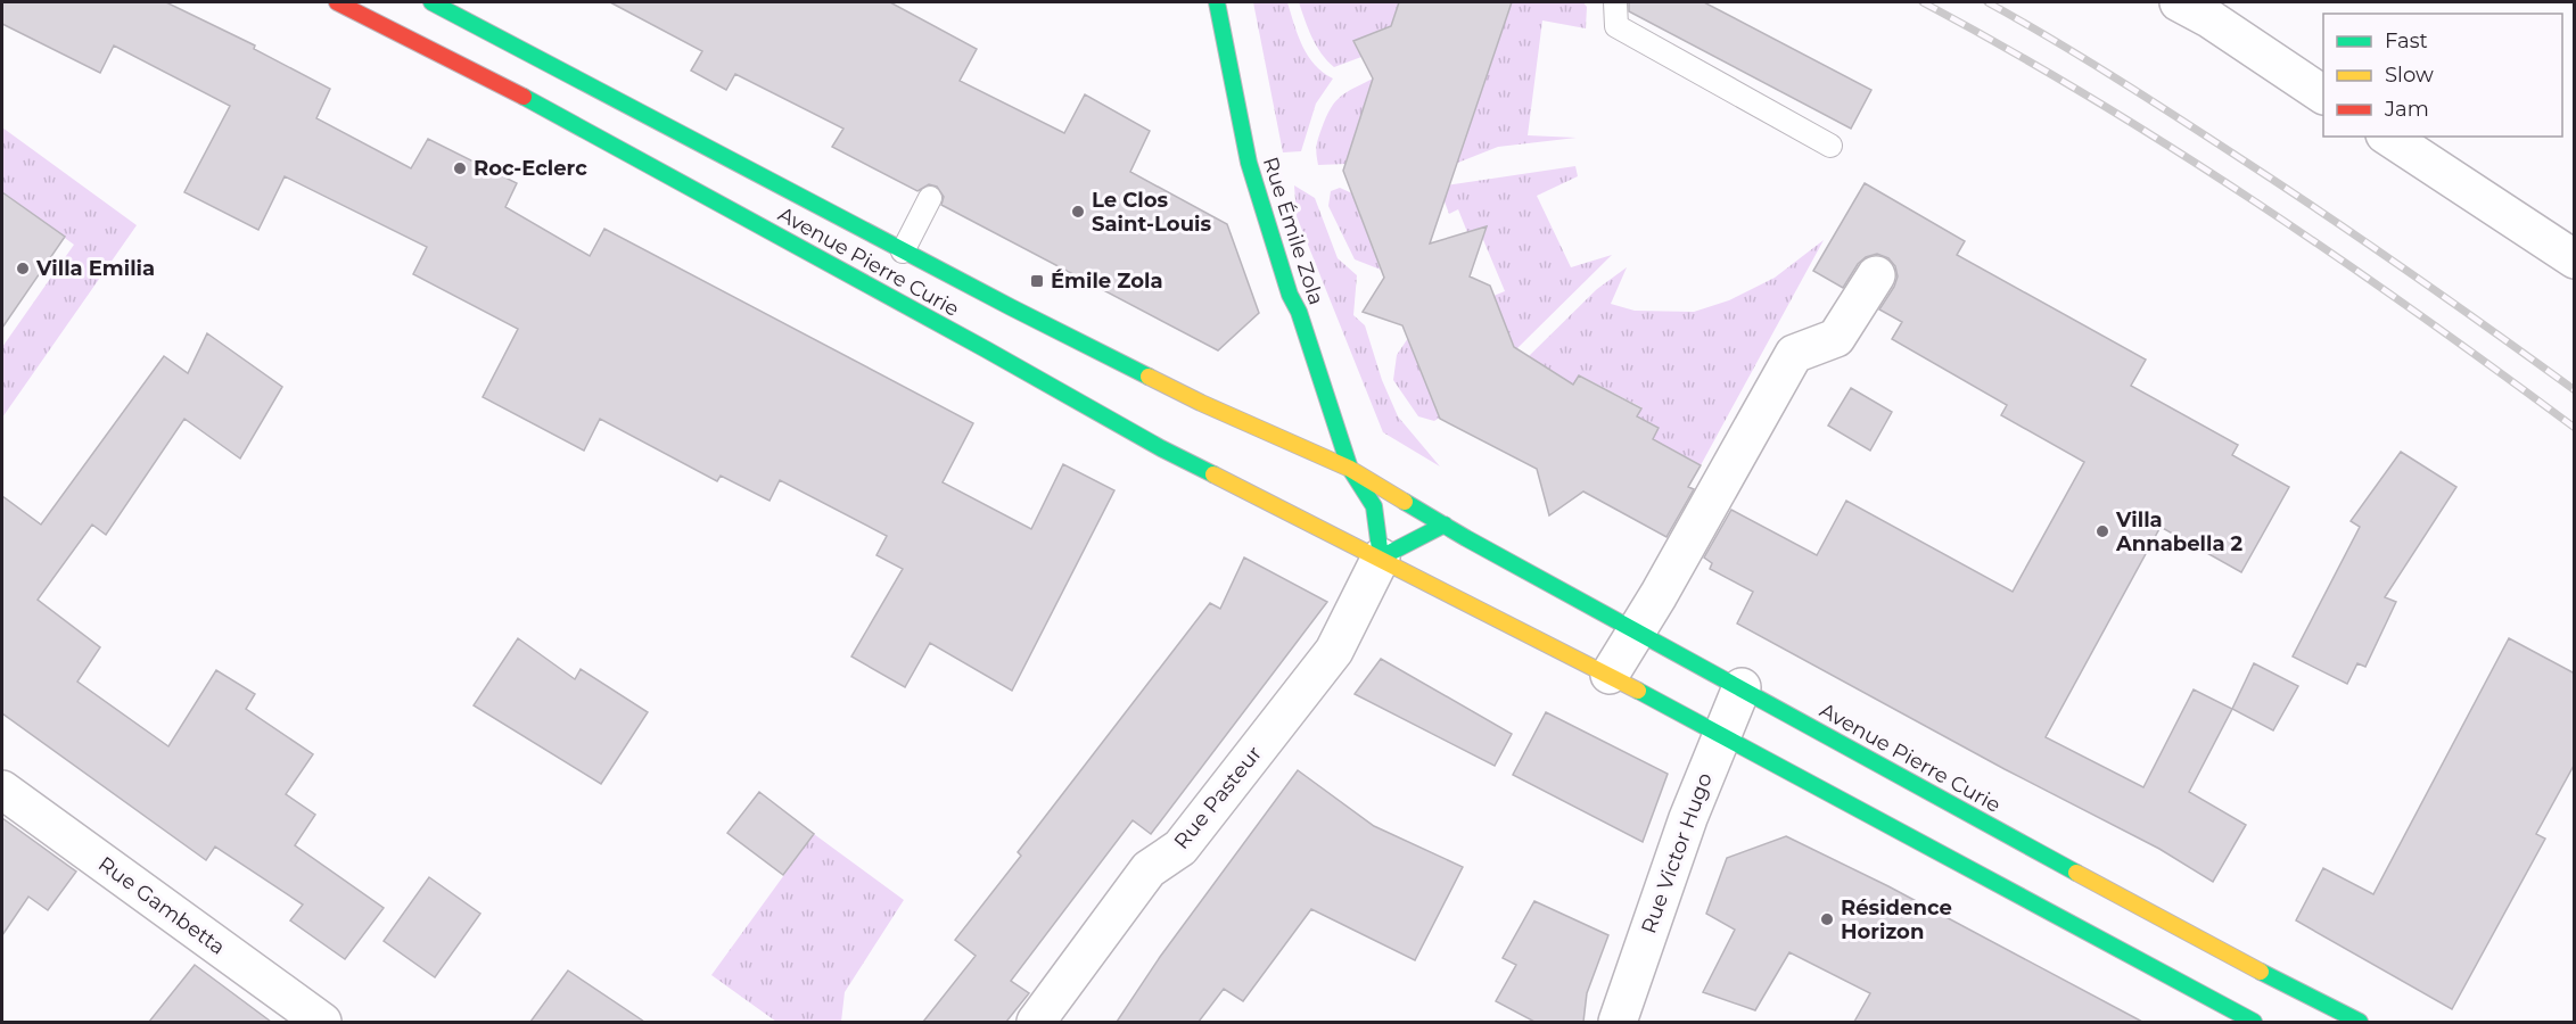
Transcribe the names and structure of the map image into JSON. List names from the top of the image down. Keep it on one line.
{"streets":{"main road":["Rue Émile Zola","Avenue Pierre Curie"],"street":["Rue Pasteur","Rue Victor Hugo","Rue Gambetta"]},"crossings":[["Rue Émile Zola","Avenue Pierre Curie"],["Avenue Pierre Curie","Rue Pasteur"],["Avenue Pierre Curie","Rue Victor Hugo"]],"places":{"other":["Roc-Eclerc","Le Clos Saint-Louis","Villa Emilia","Villa Annabella 2","Résidence Horizon"],"transit":["Émile Zola"]},"legend":["Fast","Slow","Jam"]}
